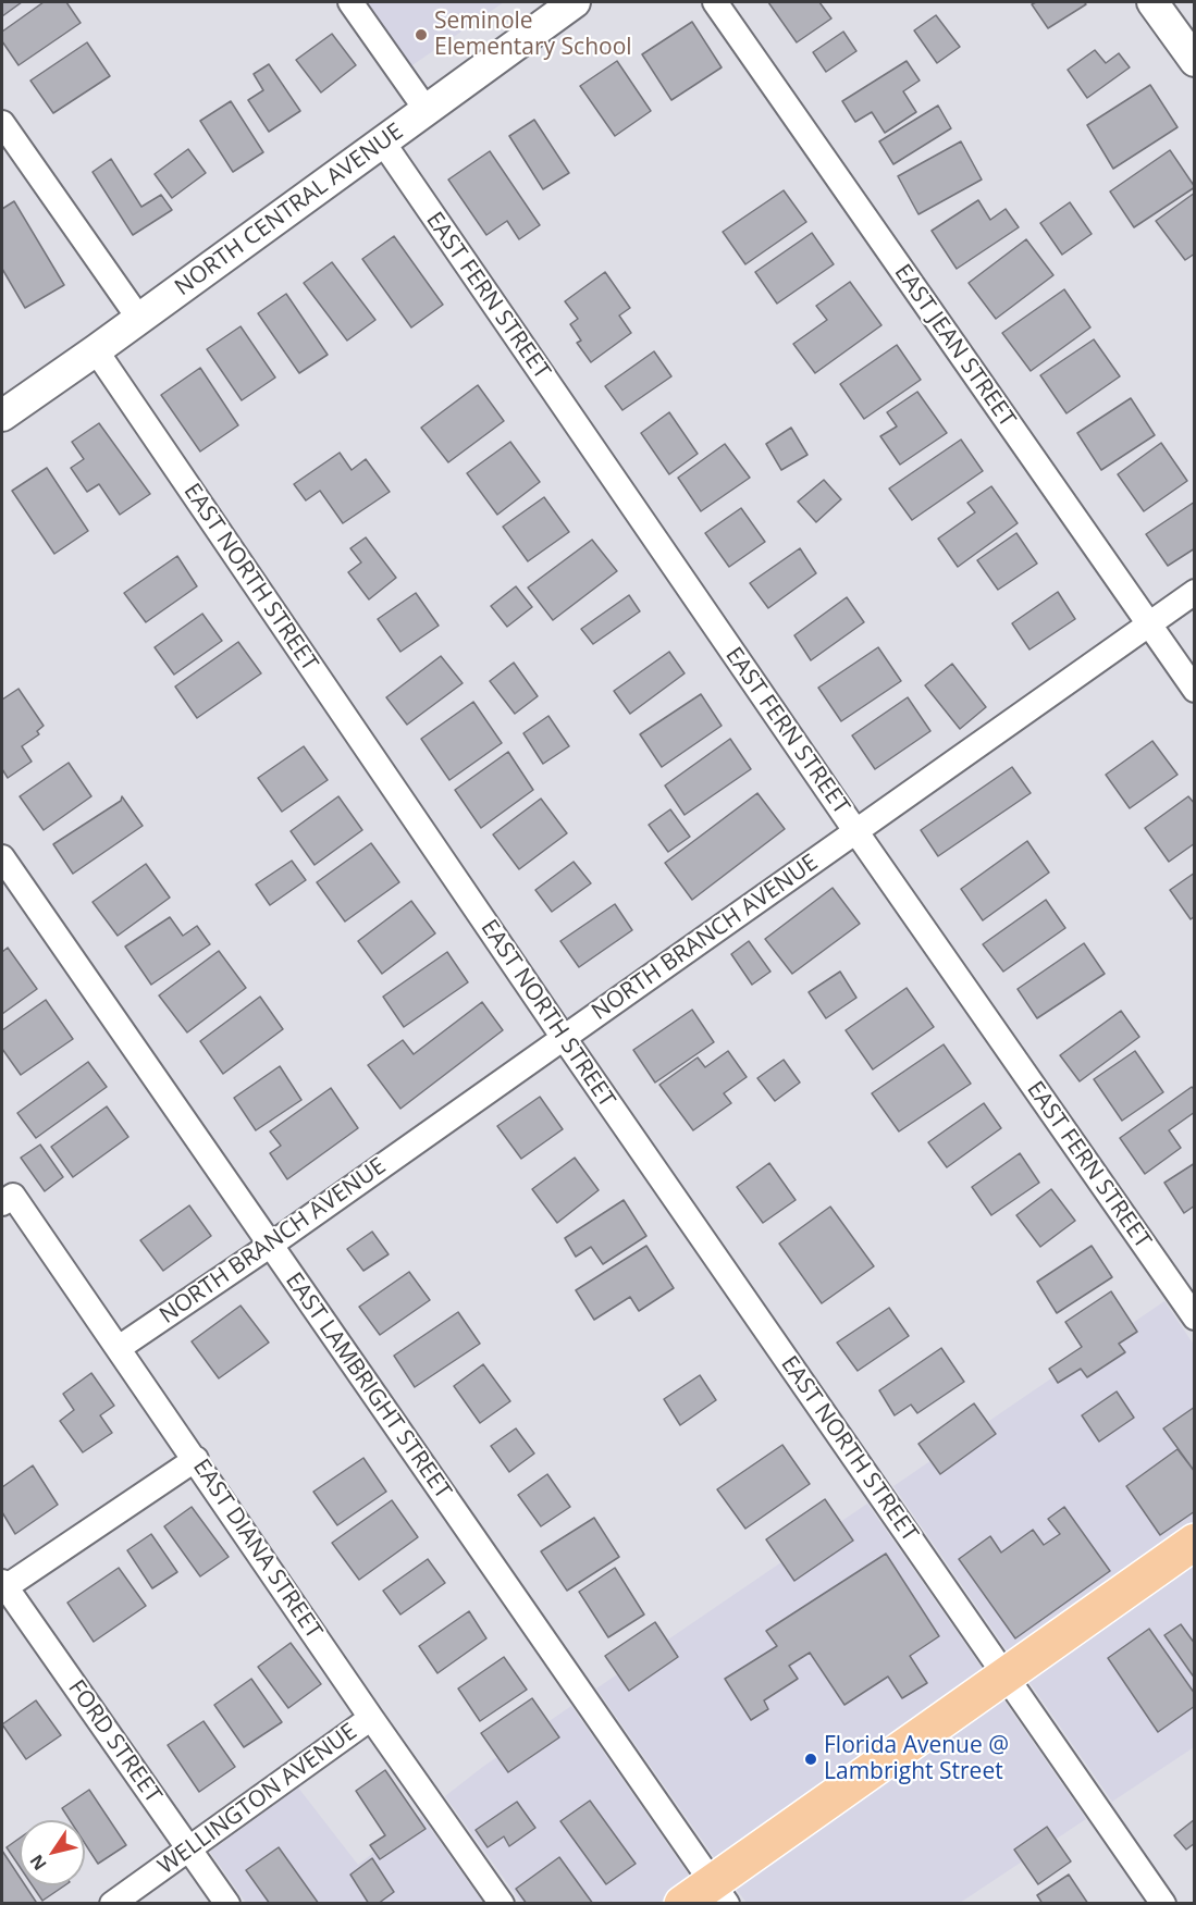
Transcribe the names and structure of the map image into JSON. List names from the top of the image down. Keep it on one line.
{"streets":{"street":["NORTH CENTRAL AVENUE","EAST FERN STREET","EAST JEAN STREET","EAST NORTH STREET","NORTH BRANCH AVENUE","EAST LAMBRIGHT STREET","EAST DIANA STREET","FORD STREET","WELLINGTON AVENUE"]},"crossings":[["NORTH CENTRAL AVENUE","EAST FERN STREET"],["NORTH CENTRAL AVENUE","EAST NORTH STREET"],["EAST FERN STREET","NORTH BRANCH AVENUE"],["EAST JEAN STREET","NORTH BRANCH AVENUE"],["EAST NORTH STREET","NORTH BRANCH AVENUE"],["NORTH BRANCH AVENUE","EAST LAMBRIGHT STREET"],["NORTH BRANCH AVENUE","EAST DIANA STREET"],["EAST DIANA STREET","WELLINGTON AVENUE"],["FORD STREET","WELLINGTON AVENUE"]],"places":["Seminole Elementary School","Florida Avenue @ Lambright Street"],"north":"bottom left"}
